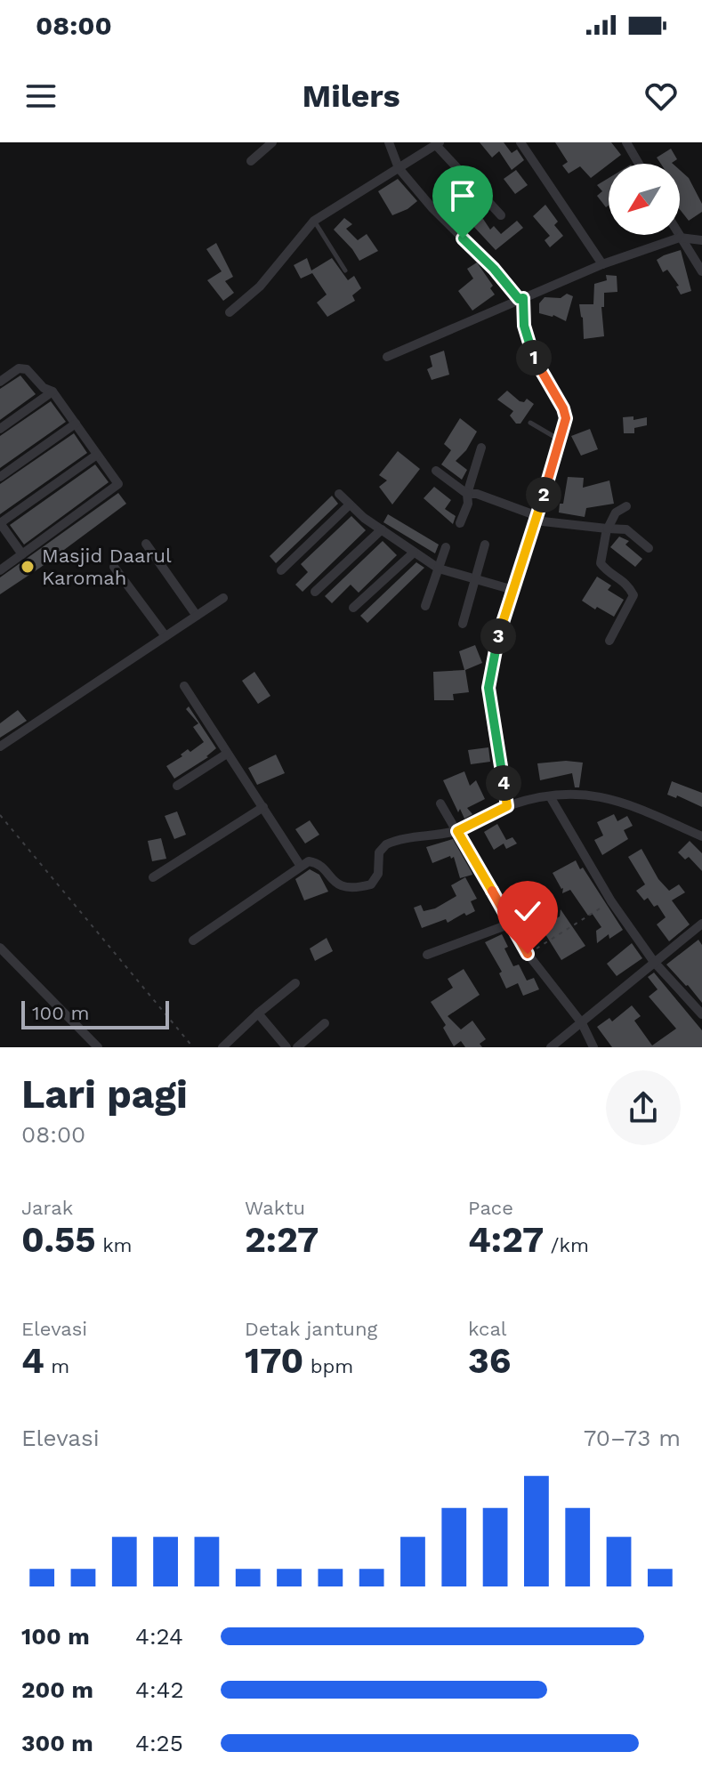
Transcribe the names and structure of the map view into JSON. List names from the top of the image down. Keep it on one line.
{"places":["Masjid Daarul Karomah"],"scale_bar":"100 m","north":"bottom left","page":{"status":"08:00","header":"Milers","pins":["1","2","3","4"],"scale":"100 m","heading":["Lari pagi","08:00"],"stats":[["Jarak","0.55 km"],["Waktu","2:27"],["Pace","4:27 /km"],["Elevasi","4 m"],["Detak jantung","170 bpm"],["kcal","36"]],"chart":["Elevasi","70–73 m"],"list":[{"name":"100 m","note":"4:24"},{"name":"200 m","note":"4:42"},{"name":"300 m","note":"4:25"}]}}
